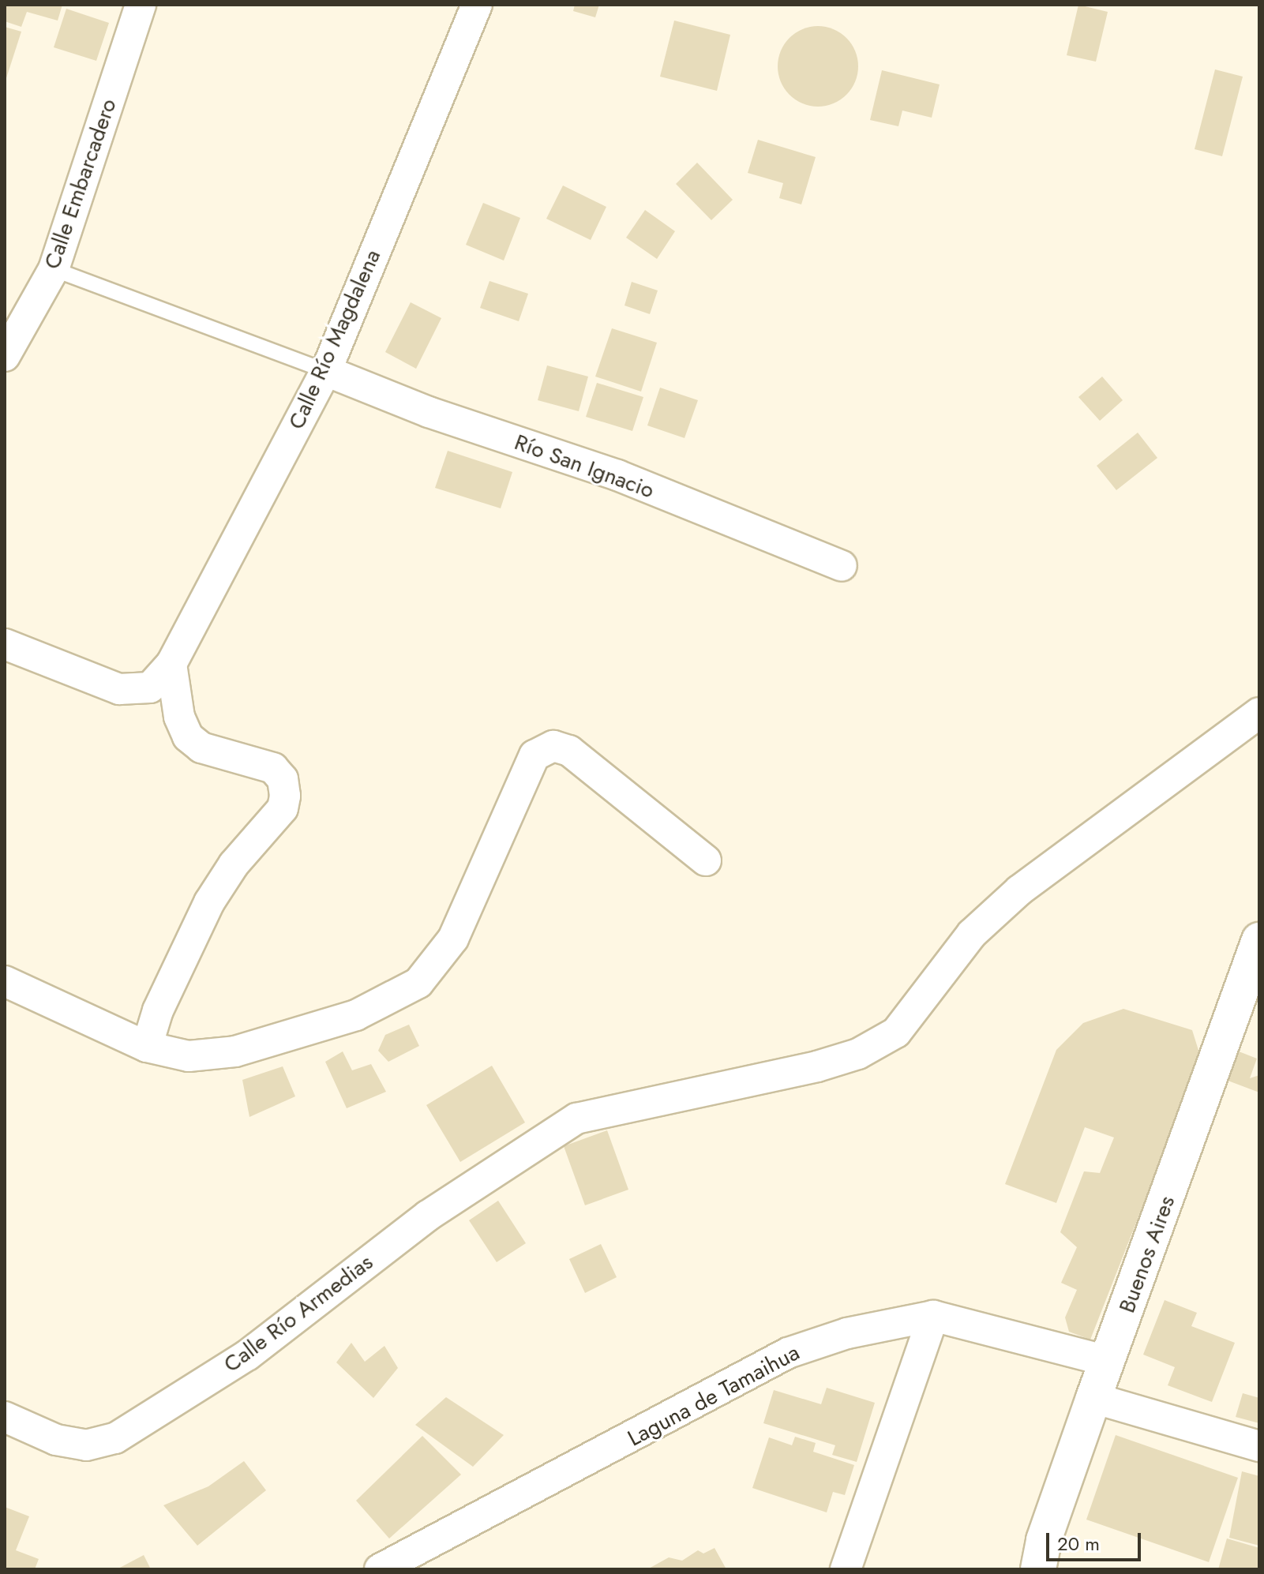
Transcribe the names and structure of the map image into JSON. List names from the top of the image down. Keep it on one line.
{"streets":{"street":["Calle Embarcadero","Calle Río Magdalena","Río San Ignacio","Buenos Aires","Calle Río Armedias","Laguna de Tamaihua"]},"crossings":[["Calle Río Magdalena","Río San Ignacio"],["Buenos Aires","Laguna de Tamaihua"]],"scale_bar":"20 m"}
